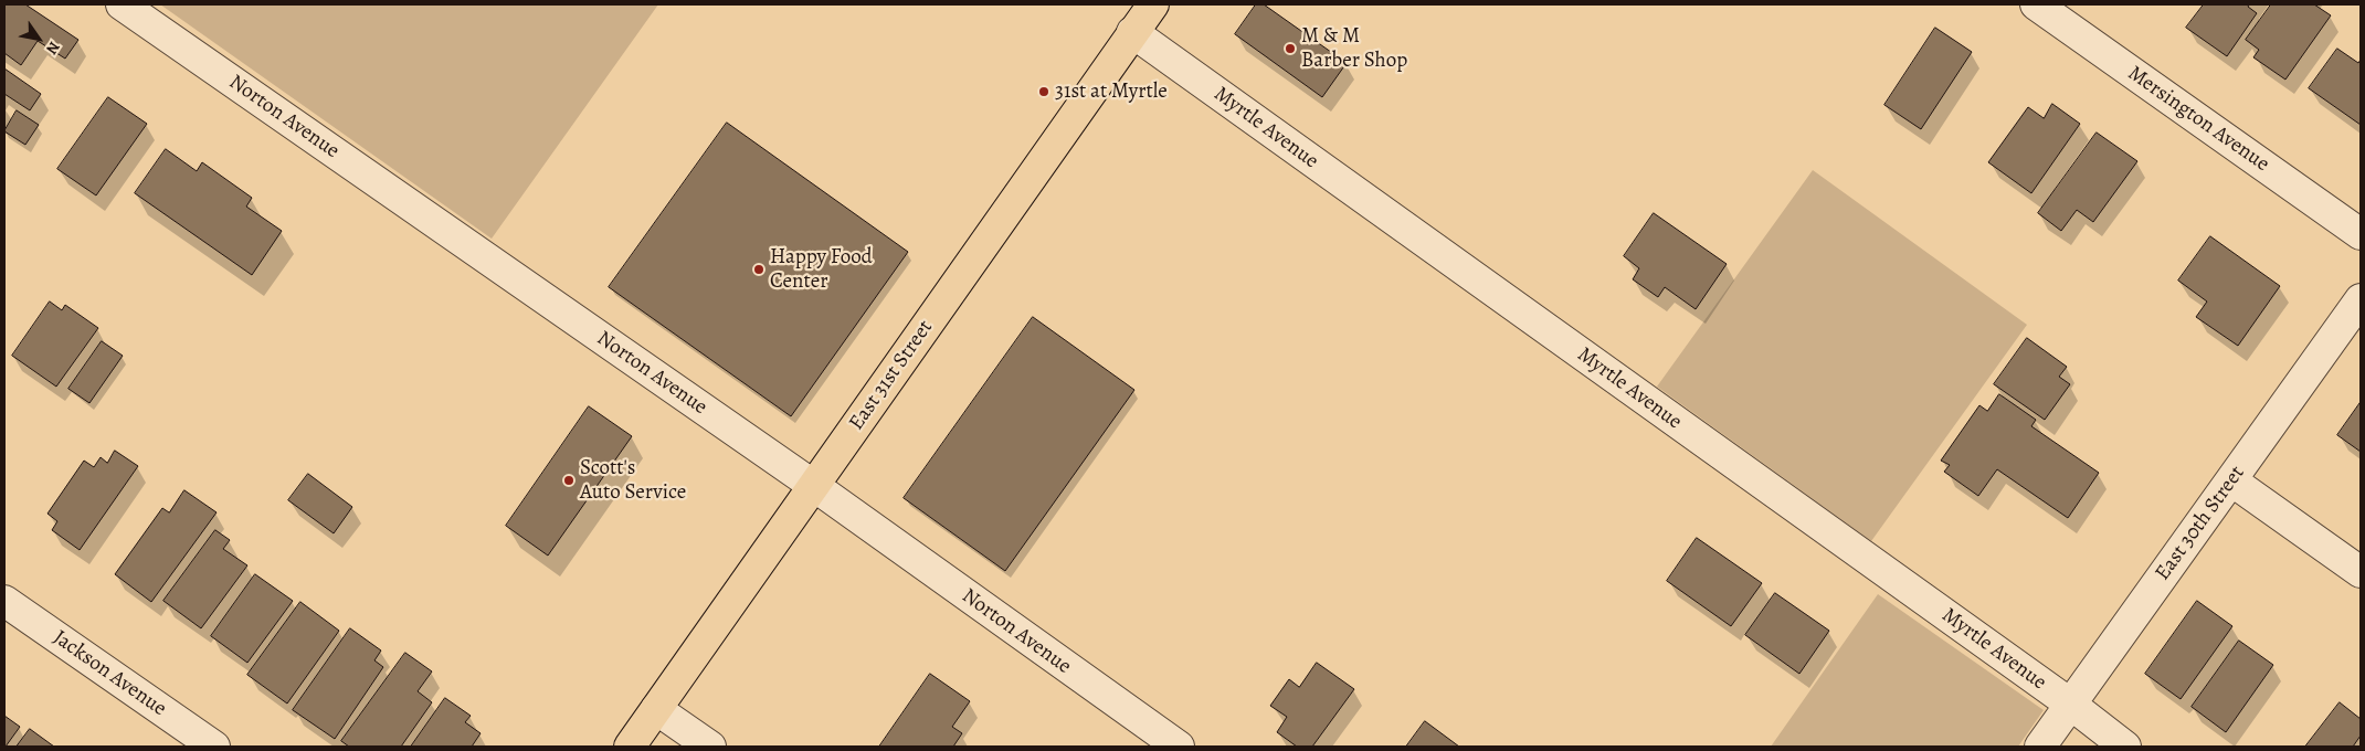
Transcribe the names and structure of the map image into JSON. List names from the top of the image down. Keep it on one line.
{"streets":{"main road":["East 31st Street"],"street":["Norton Avenue","Mersington Avenue","Myrtle Avenue","East 30th Street","Jackson Avenue"]},"crossings":[["Norton Avenue","East 31st Street"],["Myrtle Avenue","East 31st Street"],["Myrtle Avenue","East 30th Street"]],"places":["M & M Barber Shop","31st at Myrtle","Happy Food Center","Scott's Auto Service"],"north":"bottom right"}
